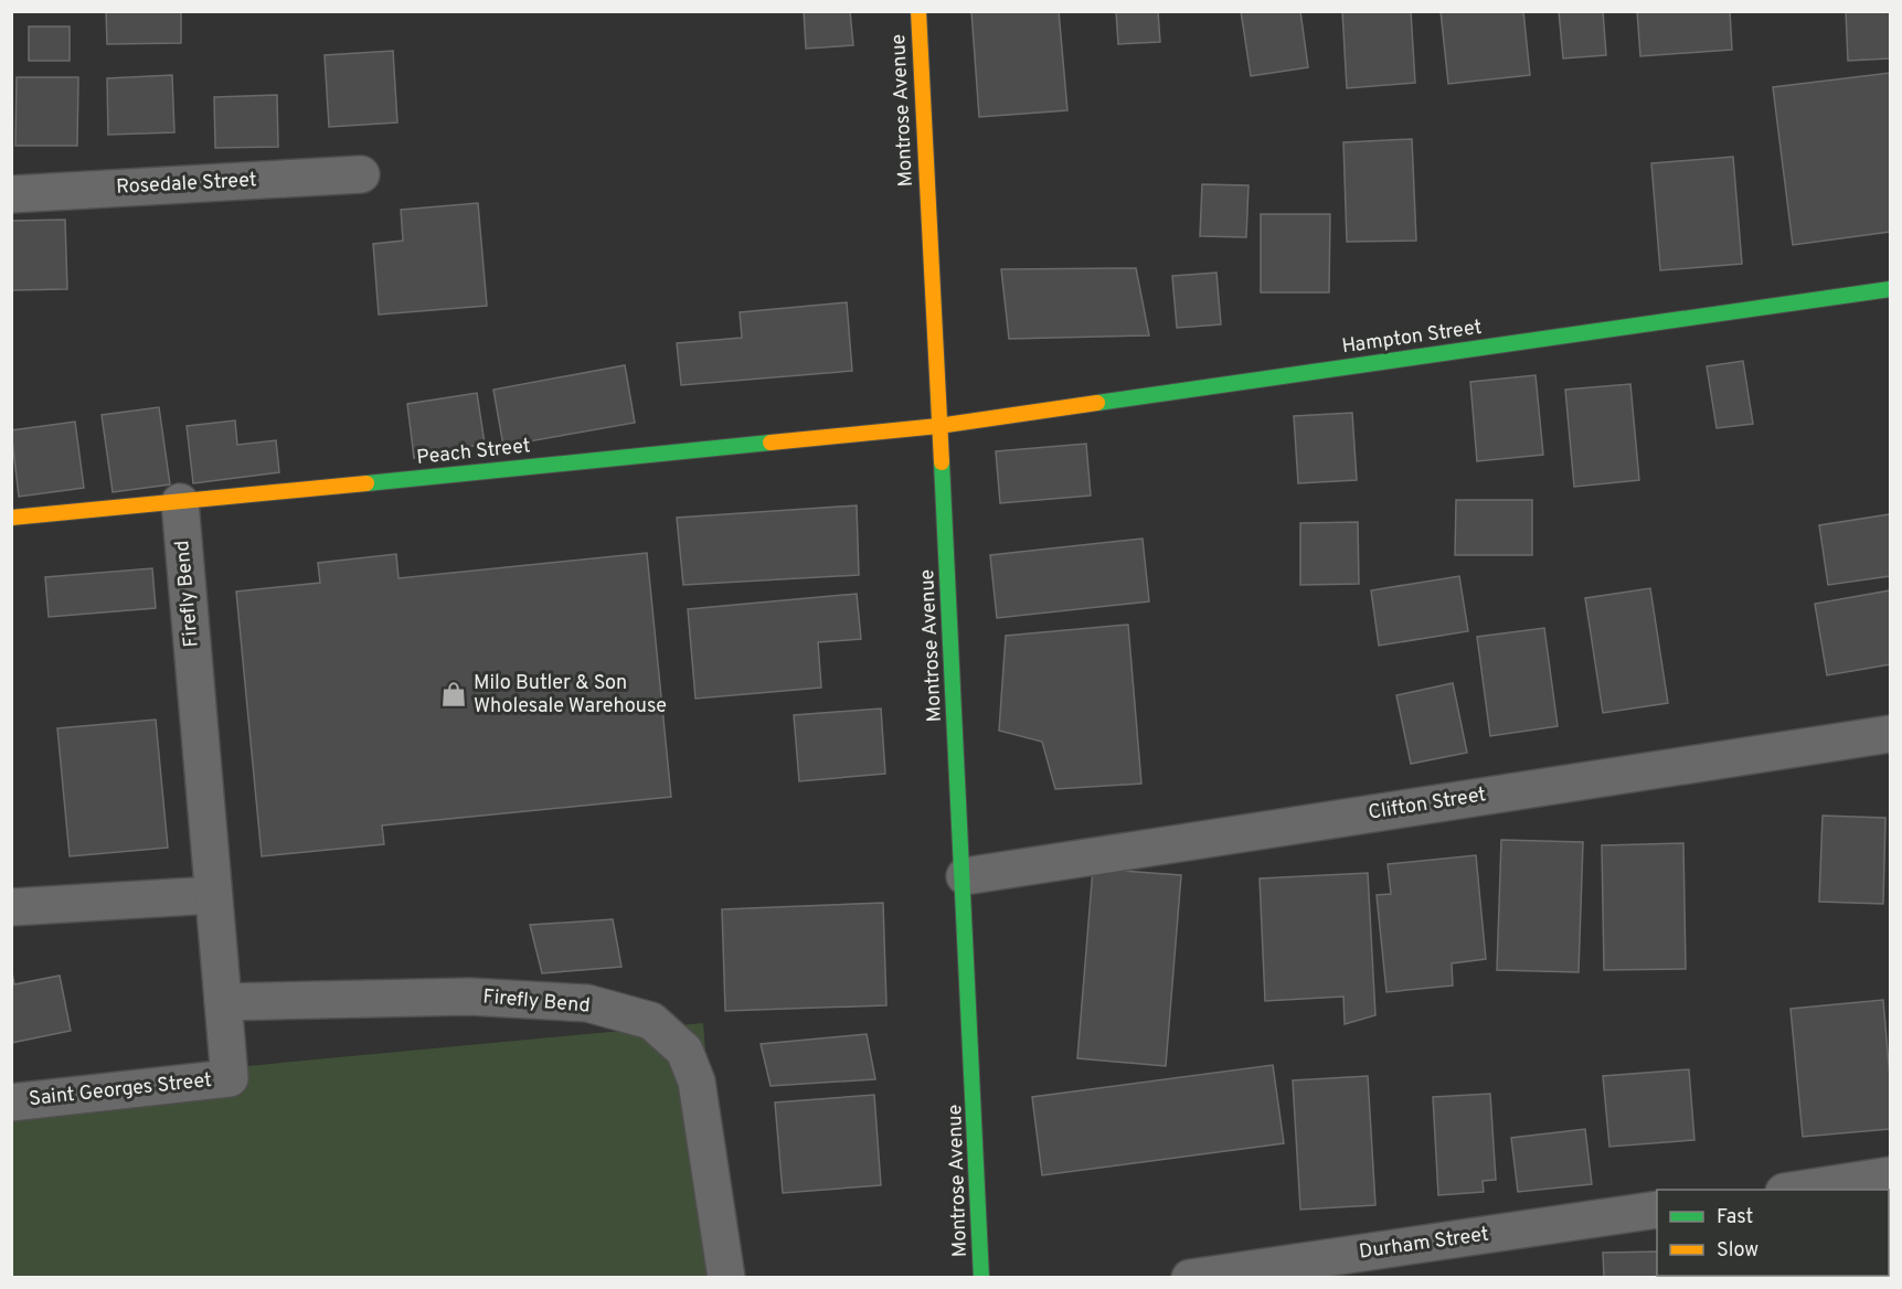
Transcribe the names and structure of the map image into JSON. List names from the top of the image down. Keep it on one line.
{"streets":{"street":["Montrose Avenue","Rosedale Street","Hampton Street","Peach Street","Firefly Bend","Clifton Street","Saint Georges Street","Durham Street"]},"crossings":[["Montrose Avenue","Hampton Street"],["Montrose Avenue","Peach Street"],["Montrose Avenue","Clifton Street"],["Hampton Street","Peach Street"],["Peach Street","Firefly Bend"],["Firefly Bend","Saint Georges Street"]],"places":{"shop":["Milo Butler & Son Wholesale Warehouse"]},"legend":["Fast","Slow"]}
